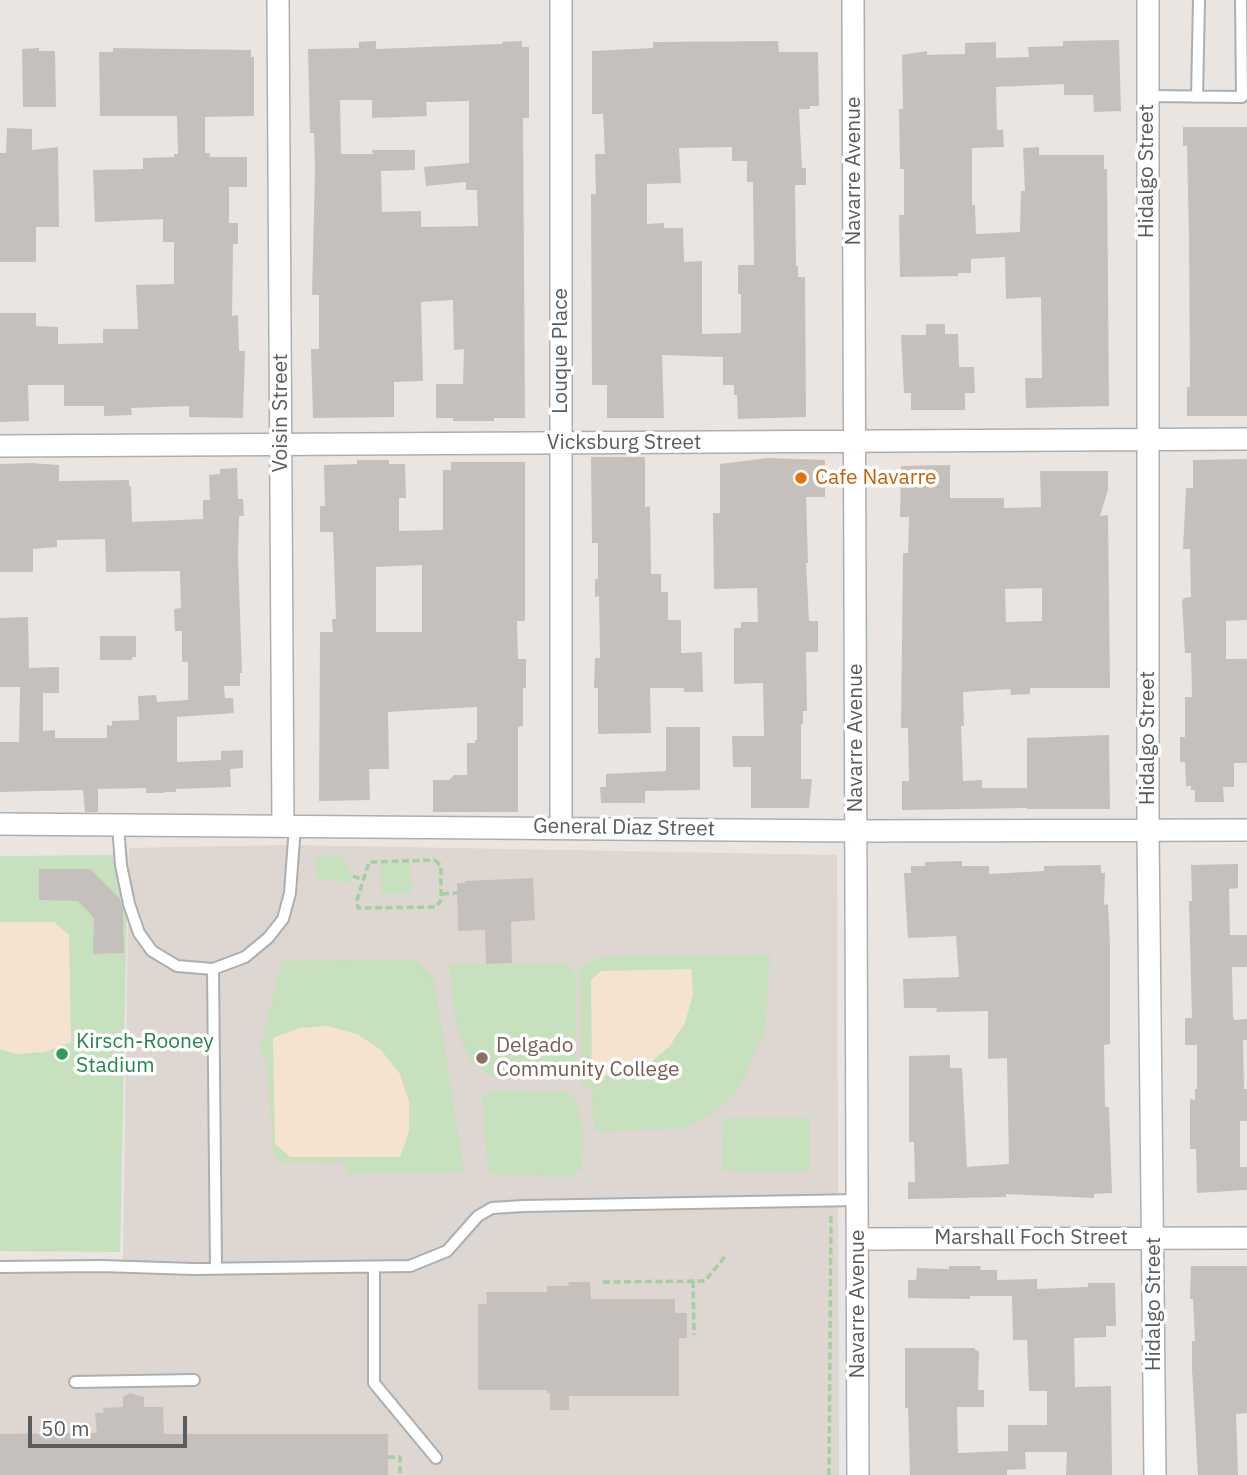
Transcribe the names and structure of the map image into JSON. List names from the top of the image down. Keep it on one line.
{"streets":{"street":["Navarre Avenue","Hidalgo Street","Louque Place","Voisin Street","Vicksburg Street","General Diaz Street","Marshall Foch Street"]},"crossings":[["Navarre Avenue","Vicksburg Street"],["Navarre Avenue","General Diaz Street"],["Navarre Avenue","Marshall Foch Street"],["Hidalgo Street","Vicksburg Street"],["Hidalgo Street","General Diaz Street"],["Hidalgo Street","Marshall Foch Street"],["Louque Place","Vicksburg Street"],["Louque Place","General Diaz Street"],["Voisin Street","Vicksburg Street"],["Voisin Street","General Diaz Street"]],"places":["Cafe Navarre","Kirsch-Rooney Stadium","Delgado Community College"],"scale_bar":"50 m"}
